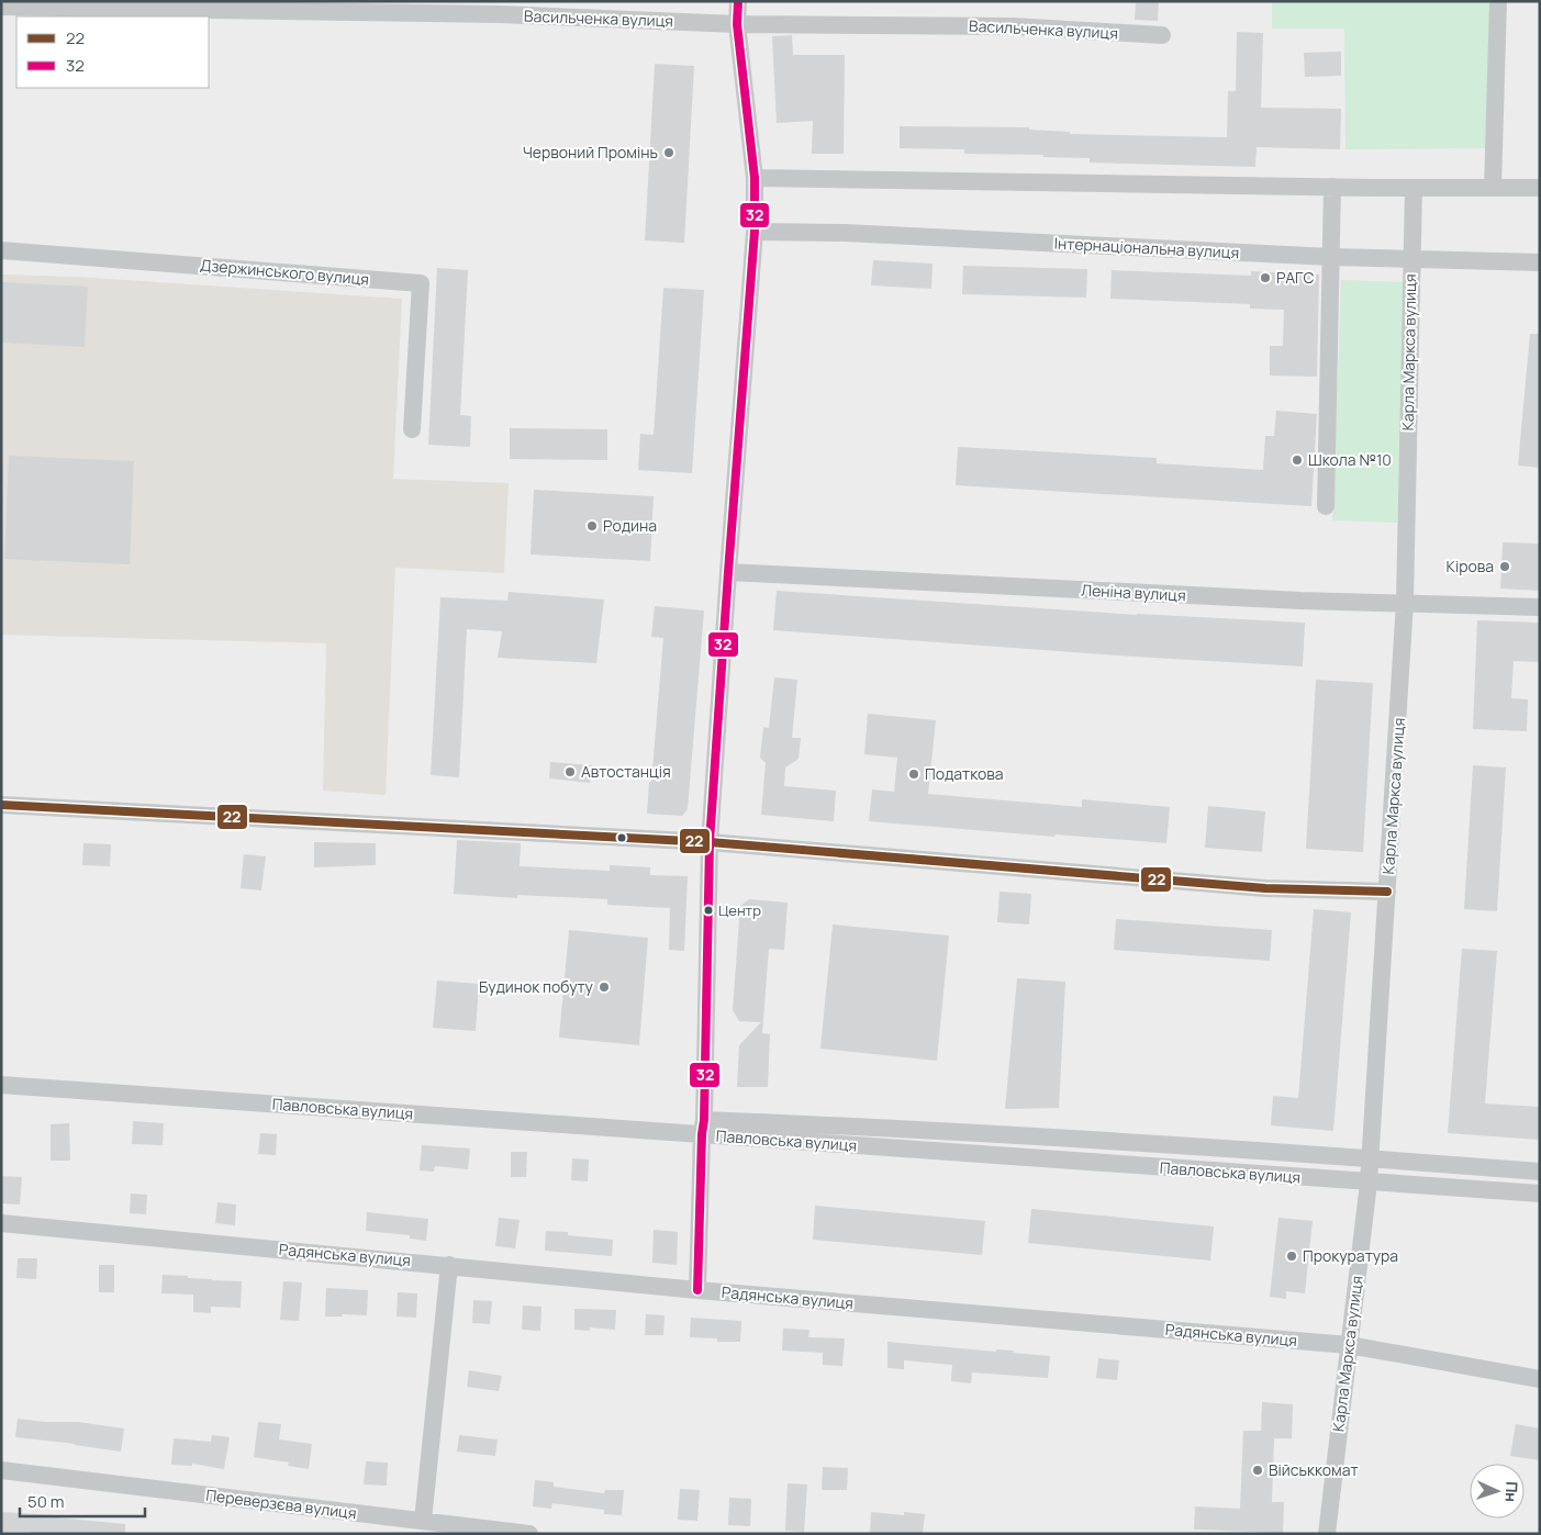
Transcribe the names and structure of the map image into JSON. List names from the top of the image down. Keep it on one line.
{"streets":{"street":["Васильченка вулиця","Інтернаціональна вулиця","Дзержинського вулиця","Карла Маркса вулиця","Леніна вулиця","Павловська вулиця","Радянська вулиця","Переверзєва вулиця"]},"crossings":[["Інтернаціональна вулиця","Карла Маркса вулиця"],["Карла Маркса вулиця","Леніна вулиця"],["Карла Маркса вулиця","Павловська вулиця"],["Карла Маркса вулиця","Радянська вулиця"]],"places":["Червоний Промінь","РАГС","Школа №10","Родина","Кірова","Автостанція","Податкова","Центр","Будинок побуту","Прокуратура","Військкомат"],"lines":["transit line 32","transit line 22"],"legend":["22","32"],"scale_bar":"50 m","north":"right"}
